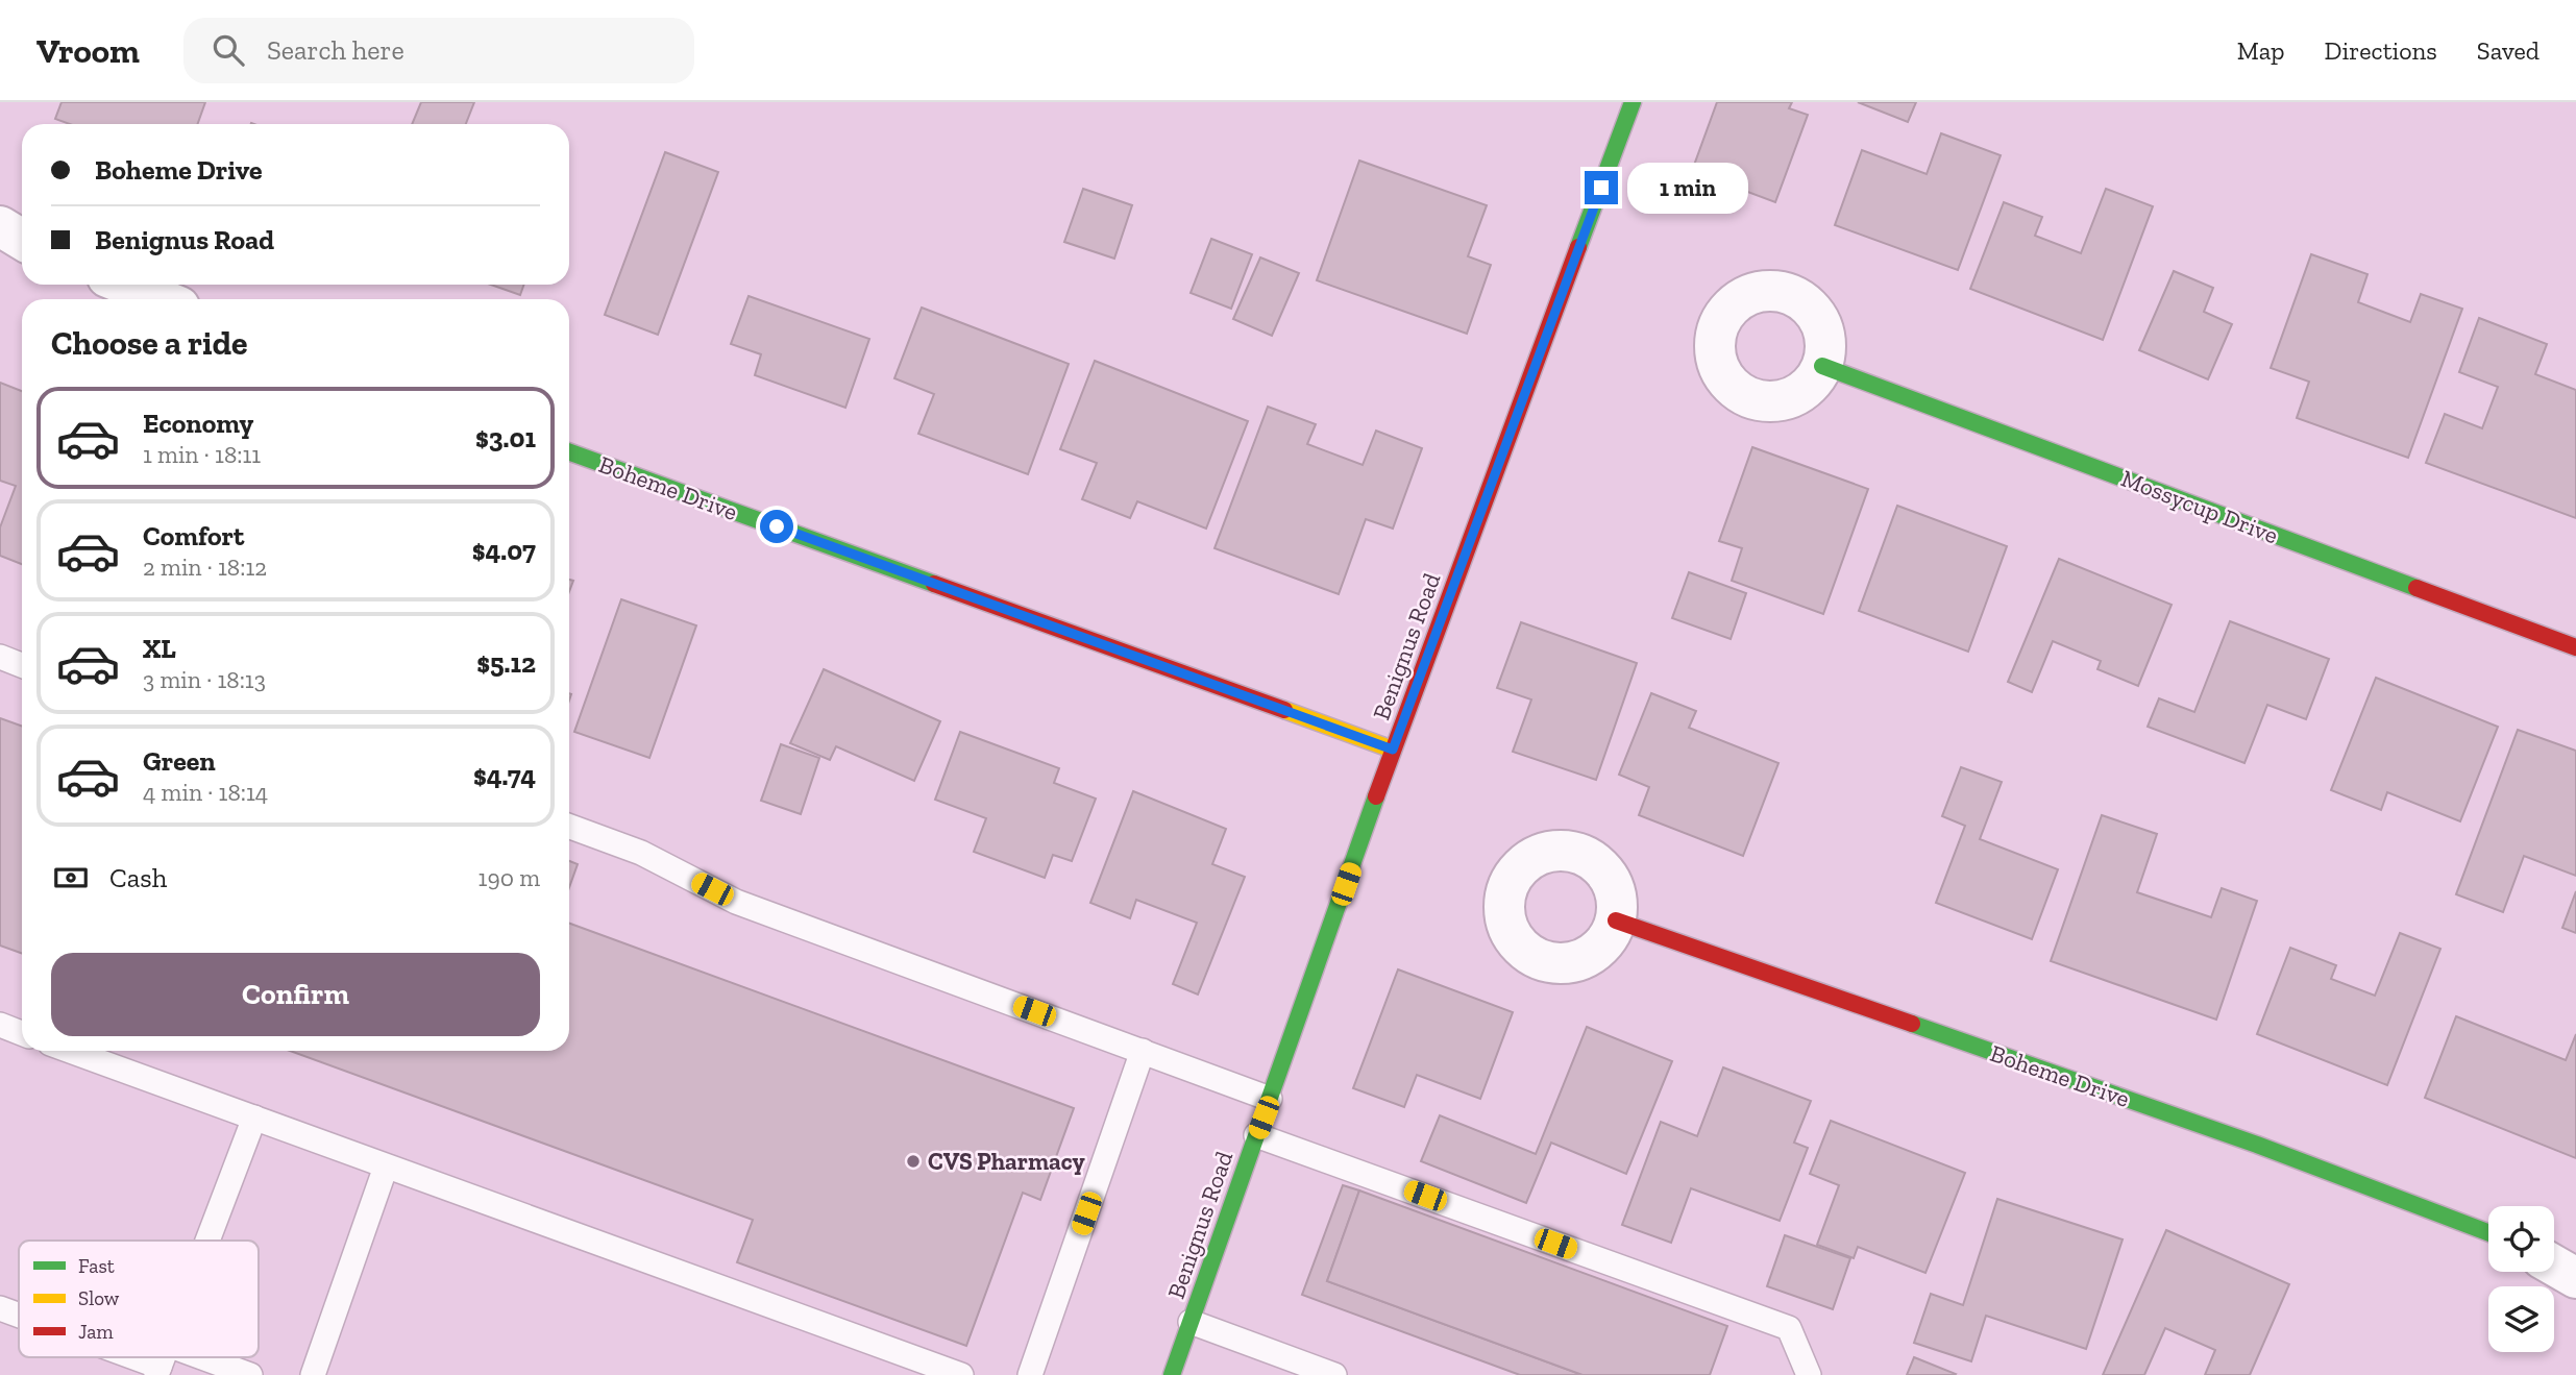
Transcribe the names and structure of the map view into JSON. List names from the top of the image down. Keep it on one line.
{"streets":{"street":["Boheme Drive","Mossycup Drive","Benignus Road"]},"crossings":[["Boheme Drive","Benignus Road"]],"places":["CVS Pharmacy"],"legend":["Fast","Slow","Jam"],"page":{"header":"Vroom","search":"Search here","nav":["Map","Directions","Saved"],"banner":["Boheme Drive","Benignus Road"],"bubble":"1 min","heading":"Choose a ride","list":[{"name":"Economy","note":"1 min · 18:11","value":"$3.01"},{"name":"Comfort","note":"2 min · 18:12","value":"$4.07"},{"name":"XL","note":"3 min · 18:13","value":"$5.12"},{"name":"Green","note":"4 min · 18:14","value":"$4.74"}],"pay":["Cash","190 m"],"buttons":"Confirm"}}
